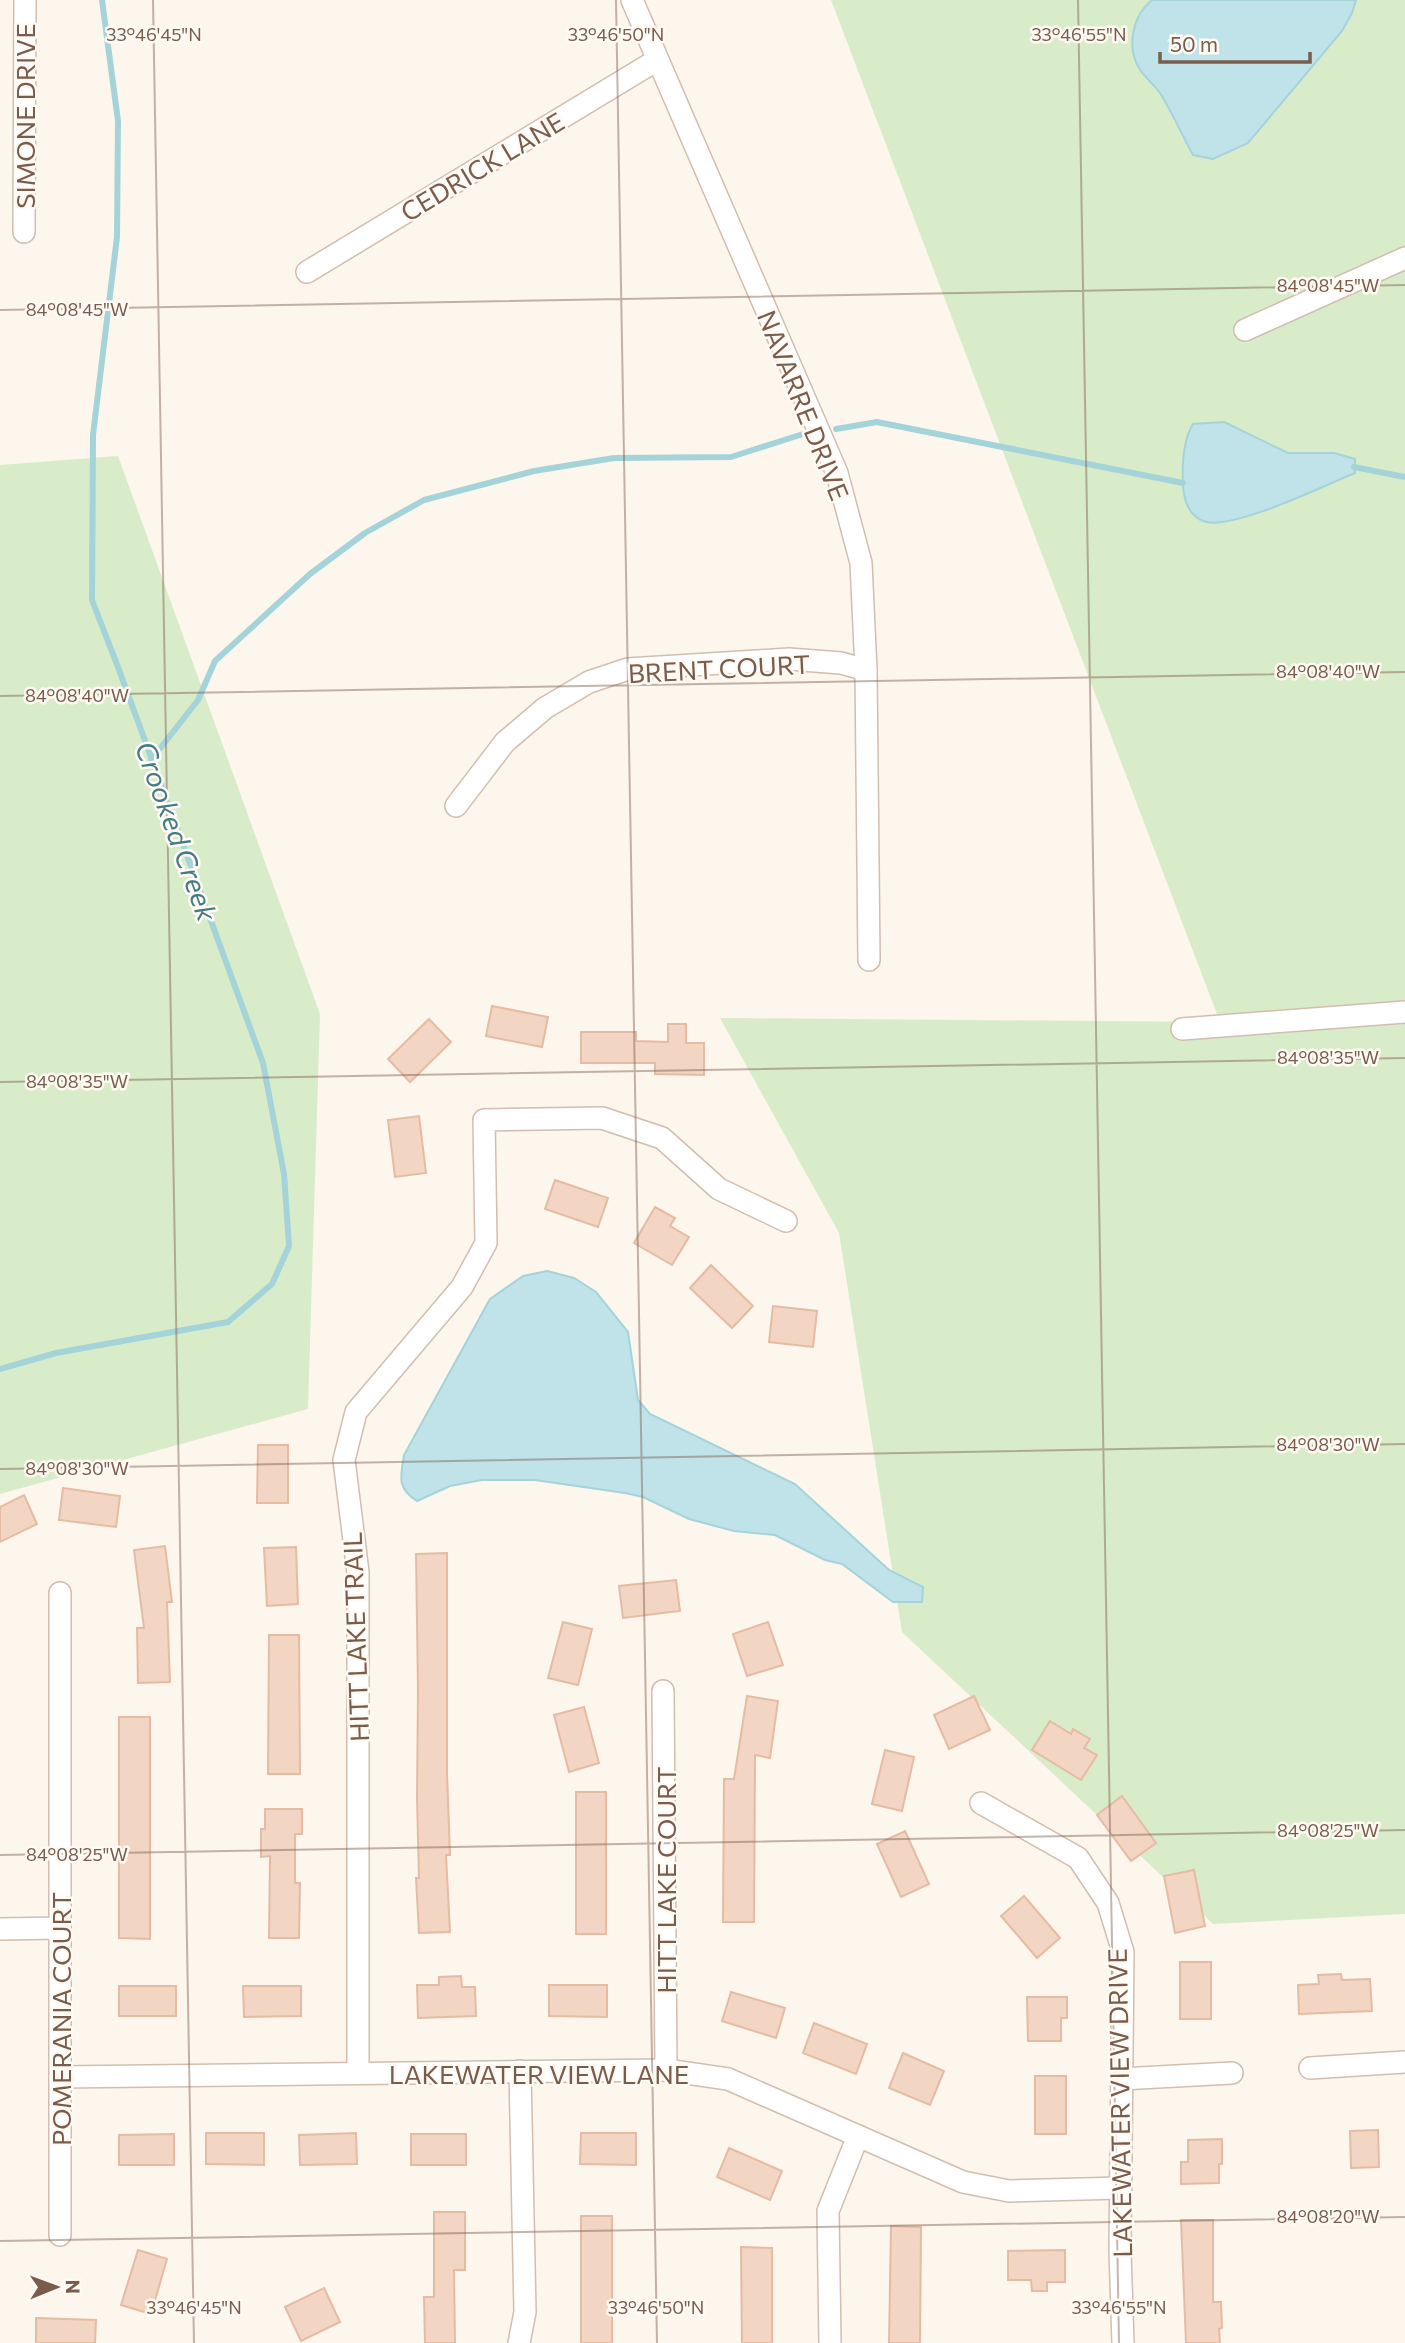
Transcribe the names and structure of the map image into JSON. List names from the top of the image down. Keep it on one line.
{"streets":{"street":["SIMONE DRIVE","CEDRICK LANE","NAVARRE DRIVE","BRENT COURT","HITT LAKE TRAIL","HITT LAKE COURT","POMERANIA COURT","LAKEWATER VIEW LANE","LAKEWATER VIEW DRIVE"]},"crossings":[["CEDRICK LANE","NAVARRE DRIVE"],["NAVARRE DRIVE","BRENT COURT"],["HITT LAKE TRAIL","LAKEWATER VIEW LANE"],["HITT LAKE COURT","LAKEWATER VIEW LANE"],["POMERANIA COURT","LAKEWATER VIEW LANE"],["LAKEWATER VIEW LANE","LAKEWATER VIEW DRIVE"]],"water":["Crooked Creek"],"scale_bar":"50 m","north":"right","coordinates":["33°46'45\"N","33°46'50\"N","33°46'55\"N","84°08'45\"W","84°08'40\"W","84°08'35\"W","84°08'30\"W","84°08'25\"W","84°08'20\"W"]}
